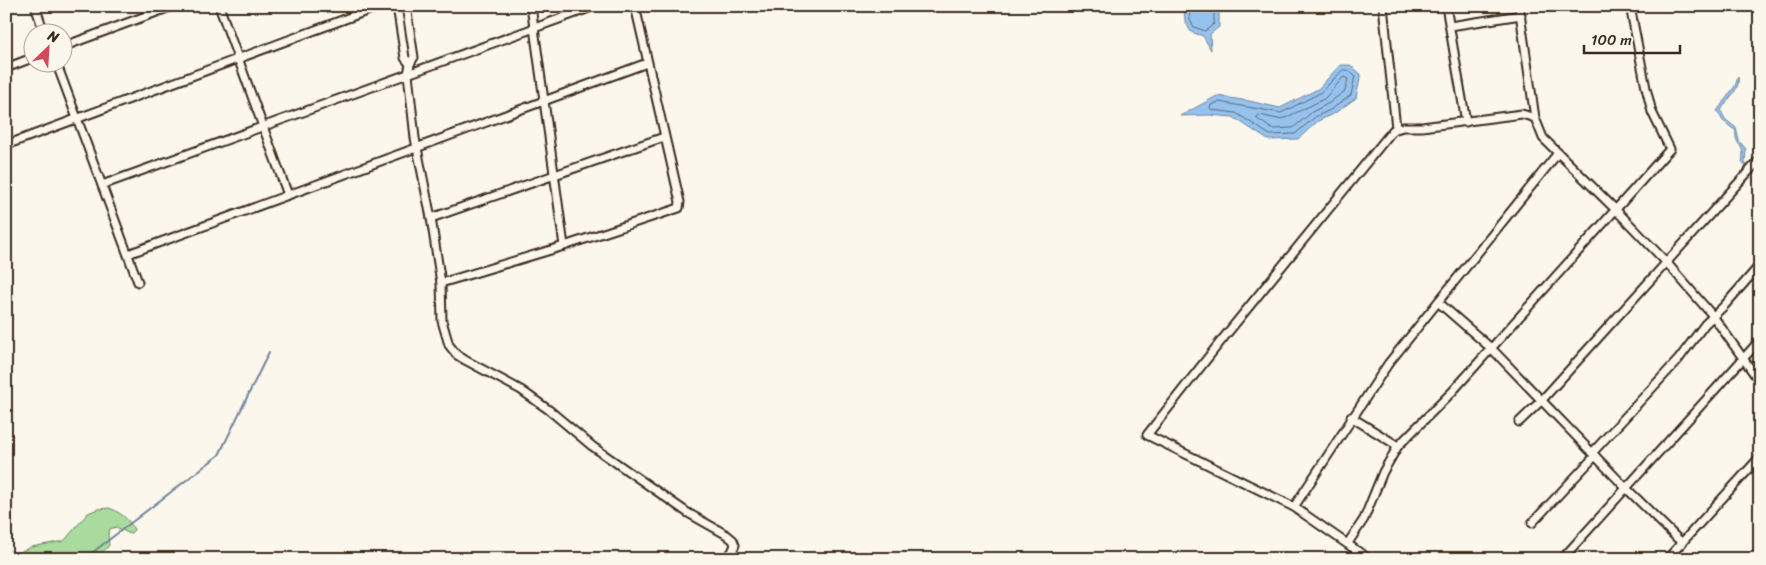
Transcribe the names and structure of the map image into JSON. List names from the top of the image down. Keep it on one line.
{"scale_bar":"100 m","north":"top right"}
